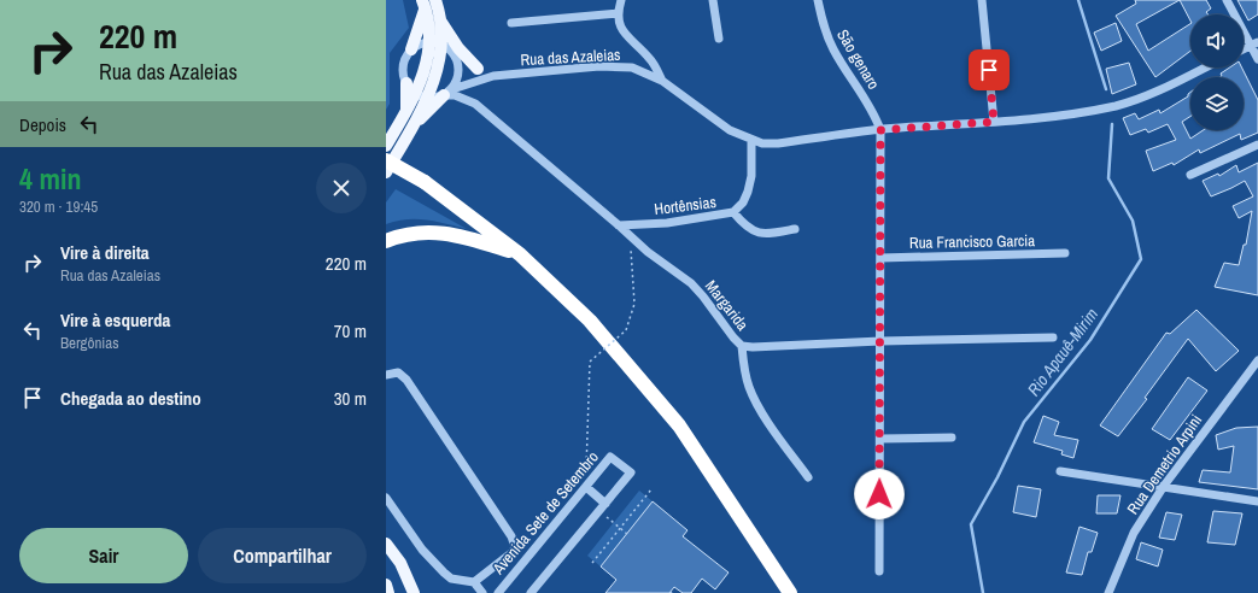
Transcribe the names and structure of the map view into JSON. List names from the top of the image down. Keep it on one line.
{"streets":{"street":["Rua das Azaleias","São genaro","Hortênsias","Rua Francisco Garcia","Margarida","Rua Demetrio Arpini","Avenida Sete de Setembro"]},"crossings":[["Rua das Azaleias","São genaro"],["Rua das Azaleias","Hortênsias"],["Rua das Azaleias","Margarida"],["Hortênsias","Margarida"]],"water":["Rio Apauê-Mirim"],"page":{"turn":["220 m","Rua das Azaleias"],"then":"Depois","heading":["4 min","320 m · 19:45"],"list":[{"name":"Vire à direita","note":"Rua das Azaleias","value":"220 m"},{"name":"Vire à esquerda","note":"Bergônias","value":"70 m"},{"name":"Chegada ao destino","value":"30 m"}],"buttons":["Sair","Compartilhar"]}}
